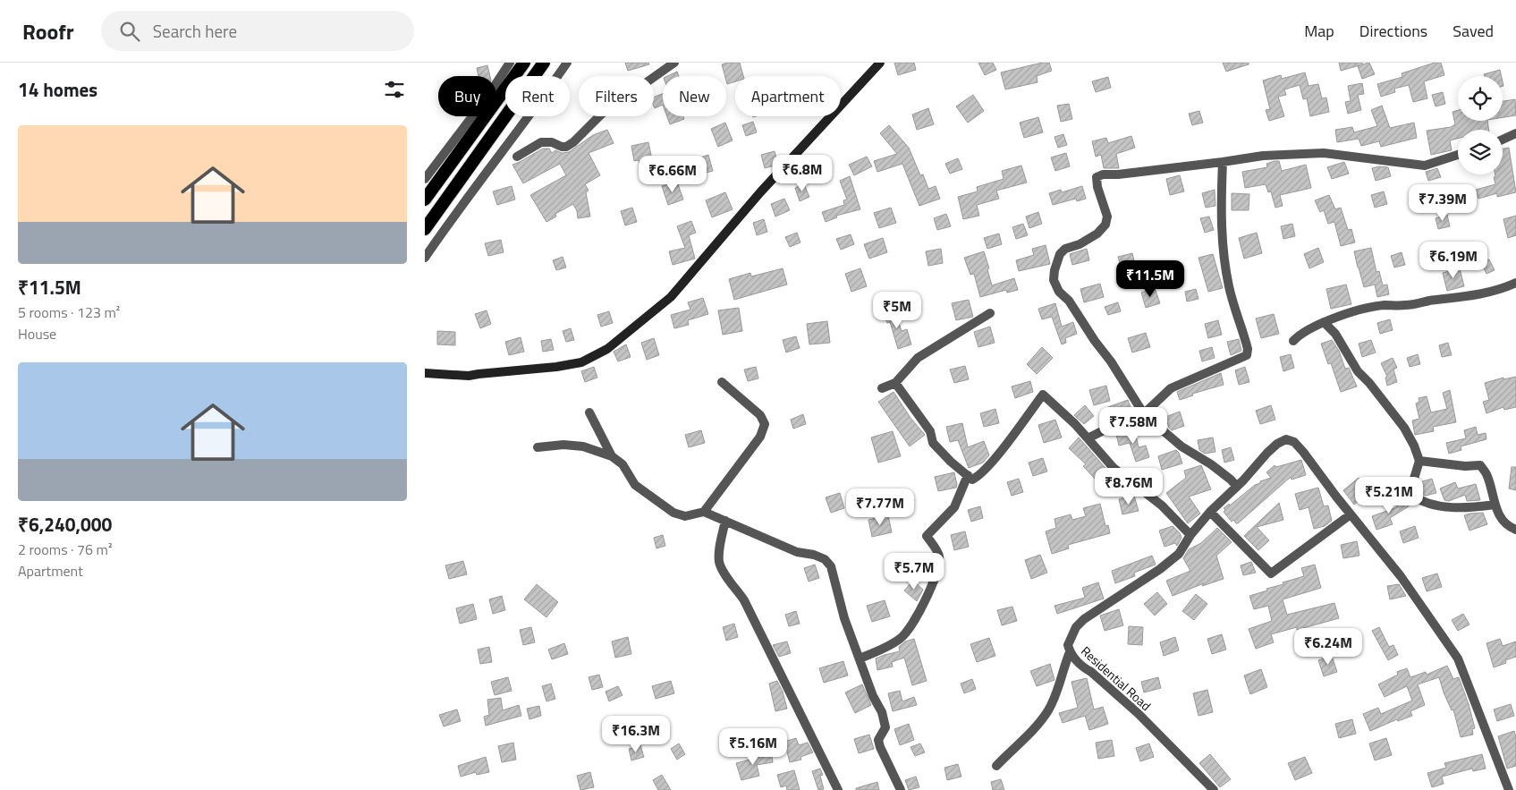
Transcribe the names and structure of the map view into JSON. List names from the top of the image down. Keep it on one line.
{"streets":{"street":["Residential Road"]},"page":{"header":"Roofr","search":"Search here","nav":["Map","Directions","Saved"],"heading":"14 homes","chip":["Buy","Rent","Filters","New","Apartment"],"list":[{"name":"₹11.5M","note":"5 rooms · 123 m² · House"},{"name":"₹6,240,000","note":"2 rooms · 76 m² · Apartment"}],"price":["₹6.8M","₹6.66M","₹7.39M","₹6.19M","₹11.5M","₹5M","₹7.58M","₹8.76M","₹5.21M","₹7.77M","₹5.7M","₹6.24M","₹16.3M","₹5.16M"]}}
